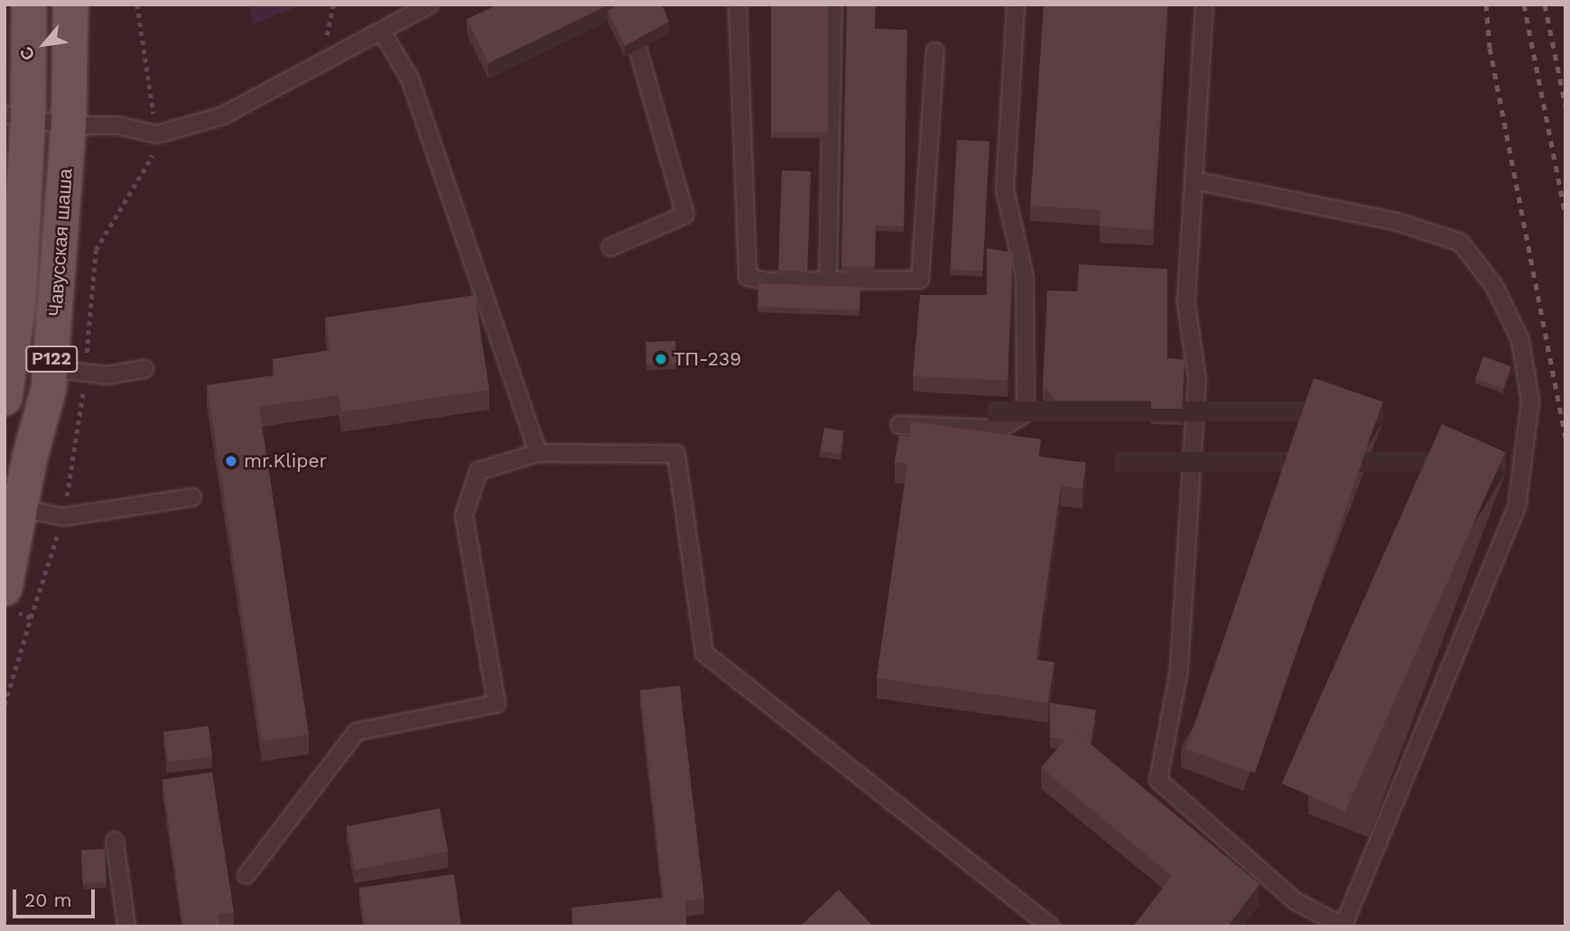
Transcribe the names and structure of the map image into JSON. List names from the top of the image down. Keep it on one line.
{"streets":{"main road":["Чавусская шаша","Р122"]},"places":["ТП-239","mr.Kliper"],"scale_bar":"20 m","north":"bottom left"}
